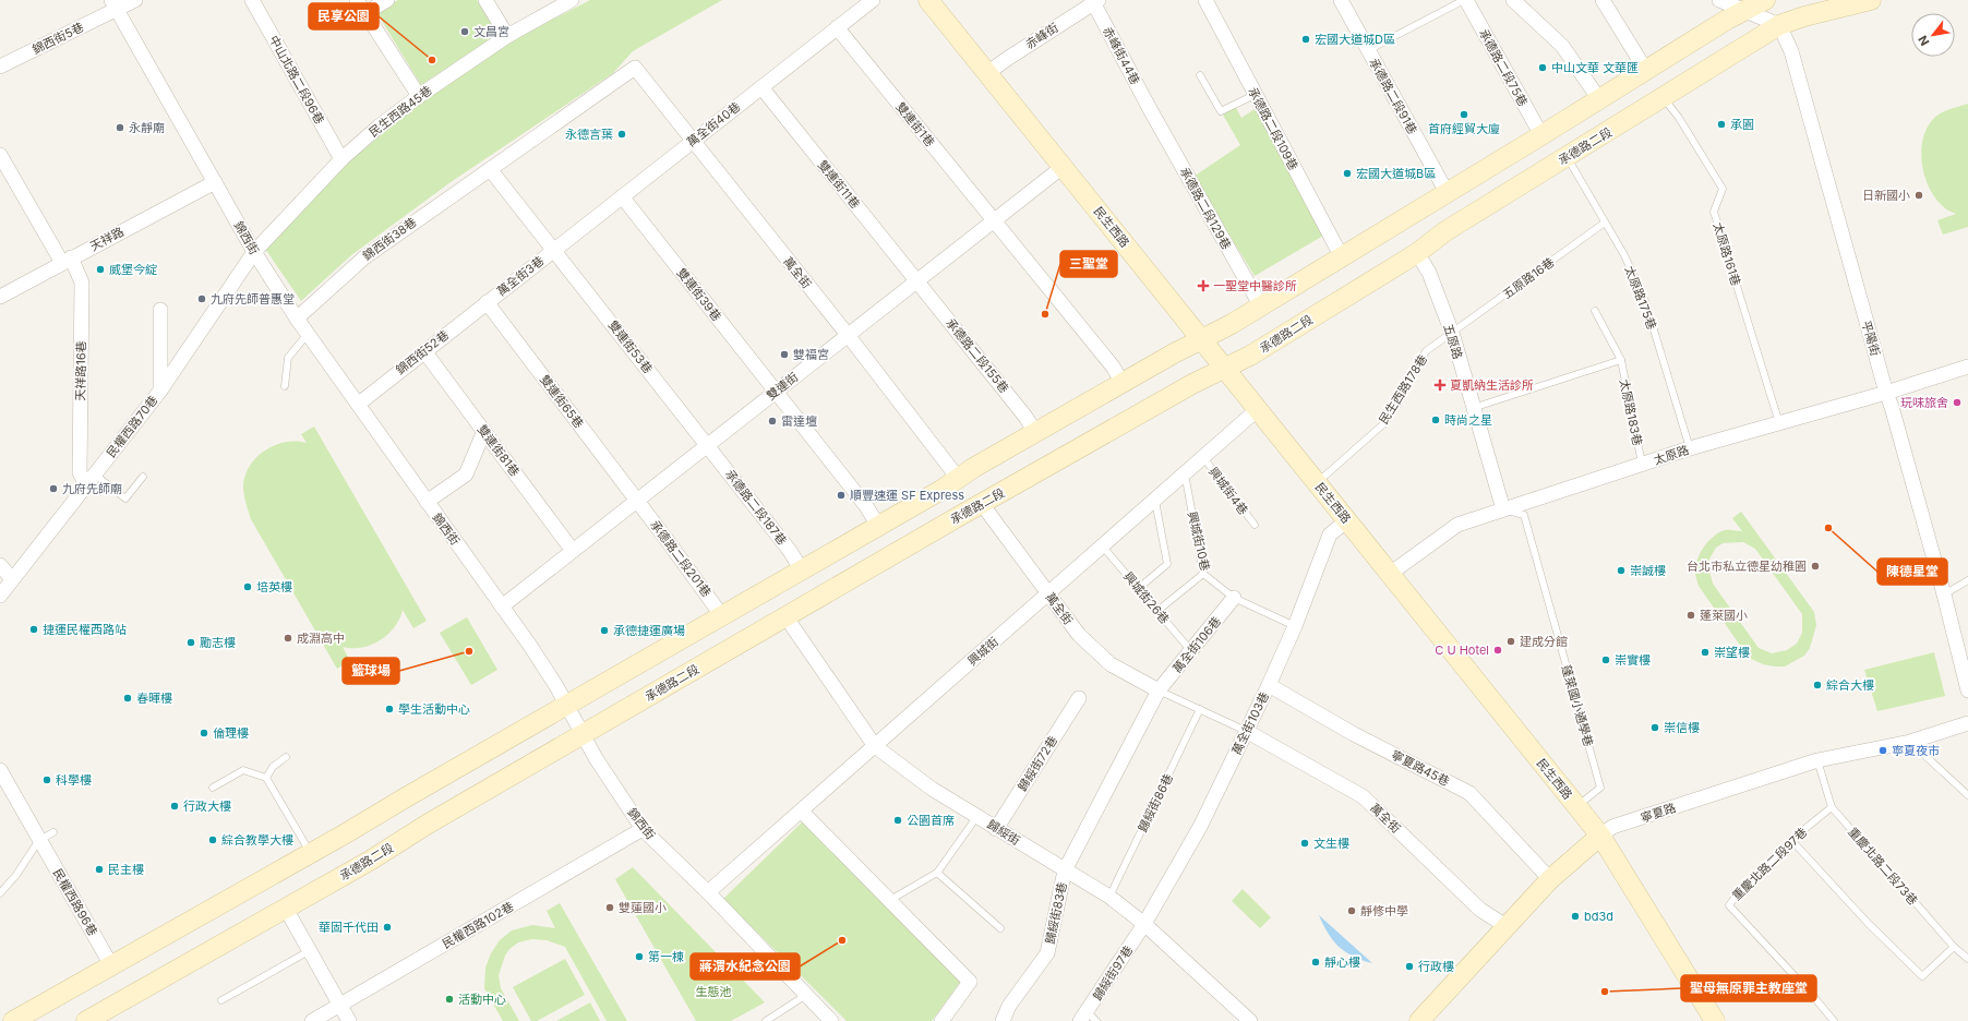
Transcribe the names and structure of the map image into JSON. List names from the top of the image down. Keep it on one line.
{"streets":{"main road":["承德路二段","民生西路","寧夏路"],"street":["赤峰街","錦西街5巷","赤峰街44巷","承德路二段75巷","中山北路二段96巷","承德路二段91巷","民生西路45巷","萬全街40巷","雙連街1巷","承德路二段109巷","雙連街11巷","承德路二段129巷","錦西街","天祥路","錦西街38巷","萬全街","萬全街3巷","雙連街39巷","平陽街","五原路","雙連街53巷","錦西街52巷","承德路二段155巷","天祥路16巷","雙連街","雙連街65巷","民權西路70巷","雙連街81巷","太原路","承德路二段187巷","承德路二段201巷","萬全街106巷","興城街","萬全街103巷","歸綏街72巷","寧夏路45巷","歸綏街","民權西路96巷","歸綏街83巷","民權西路102巷","歸綏街97巷"],"lane":["太原路161巷","五原路16巷","太原路175巷","民生西路178巷","太原路183巷","興城街4巷","興城街10巷","興城街26巷","蓬萊國小通學巷","歸綏街86巷","重慶北路二段97巷","重慶北路二段73巷"]},"crossings":[["赤峰街","赤峰街44巷"],["赤峰街","民生西路"],["錦西街5巷","錦西街"],["赤峰街44巷","承德路二段129巷"],["中山北路二段96巷","民生西路45巷"],["民生西路45巷","錦西街"],["民生西路45巷","民權西路70巷"],["萬全街40巷","雙連街1巷"],["萬全街40巷","雙連街11巷"],["萬全街40巷","萬全街"],["萬全街40巷","萬全街3巷"],["萬全街40巷","雙連街39巷"],["萬全街40巷","雙連街53巷"],["雙連街1巷","雙連街"],["承德路二段","民生西路"],["承德路二段","錦西街"],["承德路二段","太原路161巷"],["承德路二段","萬全街"],["承德路二段","太原路175巷"],["承德路二段","平陽街"],["承德路二段","五原路"],["承德路二段","歸綏街"],["雙連街11巷","承德路二段155巷"],["雙連街11巷","雙連街"],["民生西路","雙連街"],["民生西路","民生西路178巷"],["民生西路","太原路"],["民生西路","興城街"],["民生西路","蓬萊國小通學巷"],["民生西路","萬全街103巷"],["民生西路","寧夏路"],["錦西街","天祥路"],["錦西街","錦西街38巷"],["錦西街","錦西街52巷"],["錦西街","雙連街"],["錦西街","民權西路70巷"],["錦西街","興城街"],["錦西街","民權西路102巷"],["天祥路","天祥路16巷"],["錦西街38巷","萬全街"],["太原路161巷","太原路"],["萬全街","雙連街"],["萬全街","萬全街106巷"],["萬全街","興城街"],["萬全街","萬全街103巷"],["萬全街","寧夏路"],["萬全街3巷","雙連街53巷"],["萬全街3巷","錦西街52巷"],["萬全街3巷","雙連街65巷"],["五原路16巷","太原路175巷"],["五原路16巷","五原路"],["五原路16巷","民生西路178巷"],["雙連街39巷","雙連街"],["太原路175巷","太原路"],["平陽街","太原路"],["五原路","民生西路178巷"],["五原路","太原路"],["五原路","蓬萊國小通學巷"],["雙連街53巷","雙連街"],["雙連街53巷","承德路二段187巷"],["錦西街52巷","雙連街65巷"],["錦西街52巷","雙連街81巷"],["承德路二段155巷","雙連街"],["天祥路16巷","民權西路70巷"],["雙連街","雙連街65巷"],["雙連街","雙連街81巷"],["雙連街","承德路二段187巷"],["雙連街","承德路二段201巷"],["雙連街65巷","承德路二段201巷"],["太原路183巷","太原路"],["太原路","蓬萊國小通學巷"],["興城街4巷","興城街"],["興城街10巷","萬全街106巷"],["興城街10巷","興城街"],["興城街10巷","萬全街103巷"],["興城街26巷","萬全街106巷"],["興城街26巷","興城街"],["興城街","歸綏街"],["萬全街103巷","寧夏路45巷"],["萬全街103巷","歸綏街"],["萬全街103巷","歸綏街97巷"],["歸綏街72巷","歸綏街"],["寧夏路45巷","寧夏路"],["歸綏街86巷","歸綏街"],["寧夏路","重慶北路二段73巷"],["歸綏街","歸綏街83巷"],["歸綏街","歸綏街97巷"],["重慶北路二段97巷","重慶北路二段73巷"]],"parks":["生態池"],"places":{"other":["文昌宮","宏國大道城D區","民享公園","中山文華 文華匯","首府經貿大廈","承園","永靜廟","永德言葉","宏國大道城B區","日新國小","威堡今綻","九府先師普惠堂","三聖堂","雙福宮","玩味旅舍","時尚之星","雷達壇","九府先師廟","順豐速運 SF Express","陳德星堂","台北市私立德星幼稚園","崇誠樓","培英樓","蓬萊國小","捷運民權西路站","承德捷運廣場","成淵高中","建成分館","勵志樓","C U Hotel","籃球場","崇望樓","崇實樓","綜合大樓","春暉樓","學生活動中心","崇信樓","倫理樓","寧夏夜市","科學樓","行政大樓","公園首席","綜合教學大樓","文生樓","民主樓","雙蓮國小","靜修中學","bd3d","華固千代田","蔣渭水紀念公園","第一棟","靜心樓","行政樓","聖母無原罪主教座堂","活動中心"],"health":["一聖堂中醫診所","夏凱納生活診所"]},"north":"bottom left"}
